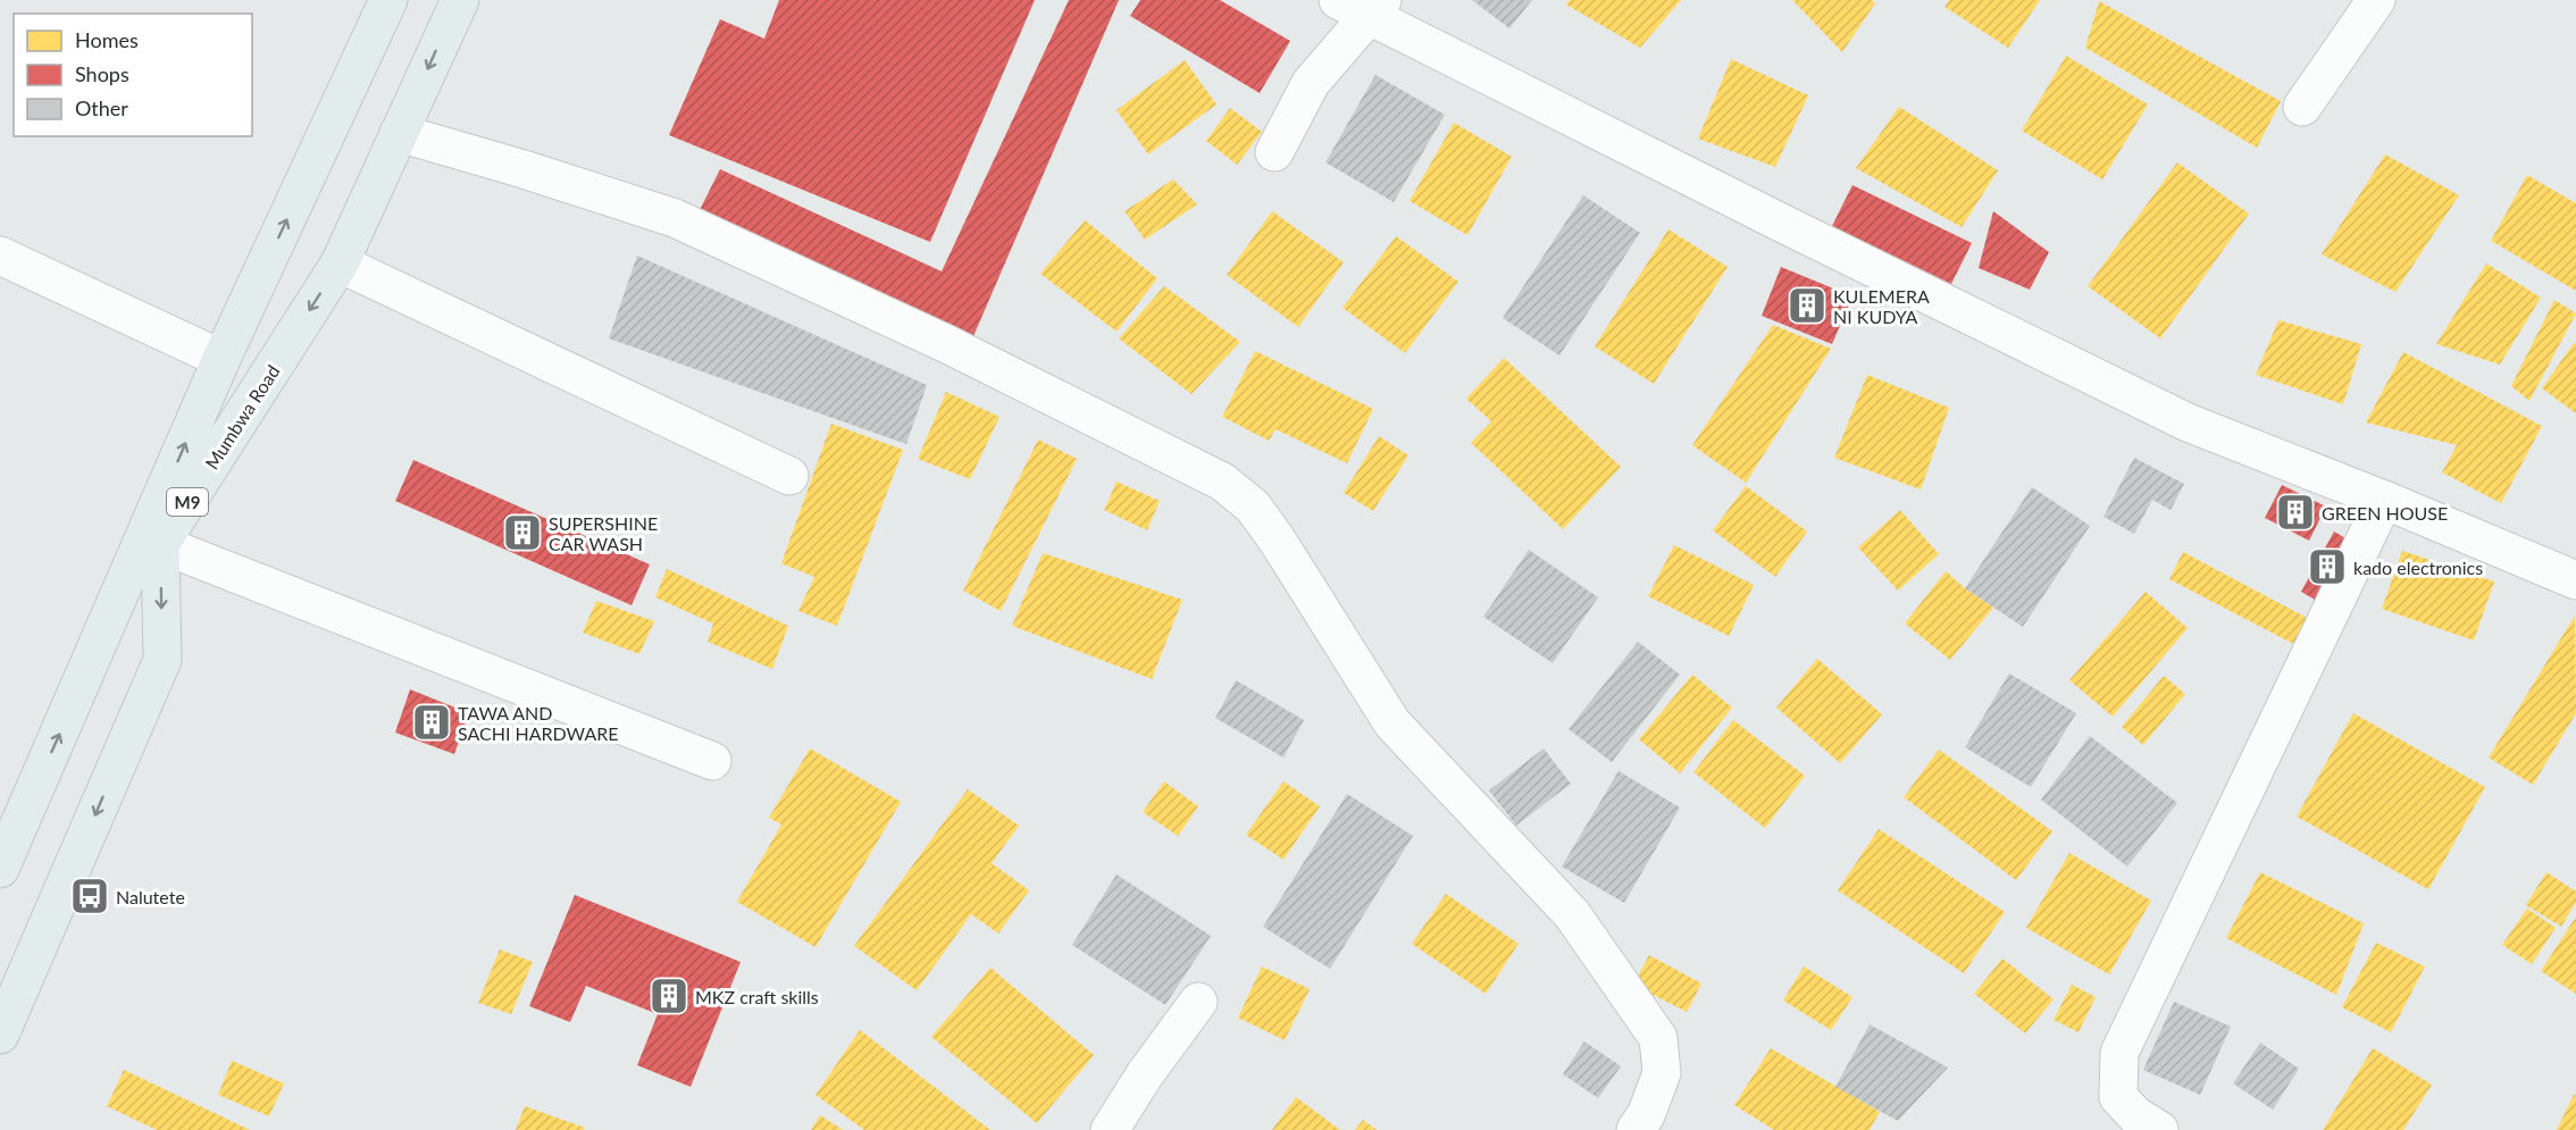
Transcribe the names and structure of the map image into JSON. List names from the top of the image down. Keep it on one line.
{"streets":{"main road":["Mumbwa Road","M9"]},"places":{"building":["KULEMERA NI KUDYA","GREEN HOUSE","SUPERSHINE CAR WASH","kado electronics","TAWA AND SACHI HARDWARE","MKZ craft skills"],"bus stop":["Nalutete"]},"legend":["Homes","Shops","Other"]}
